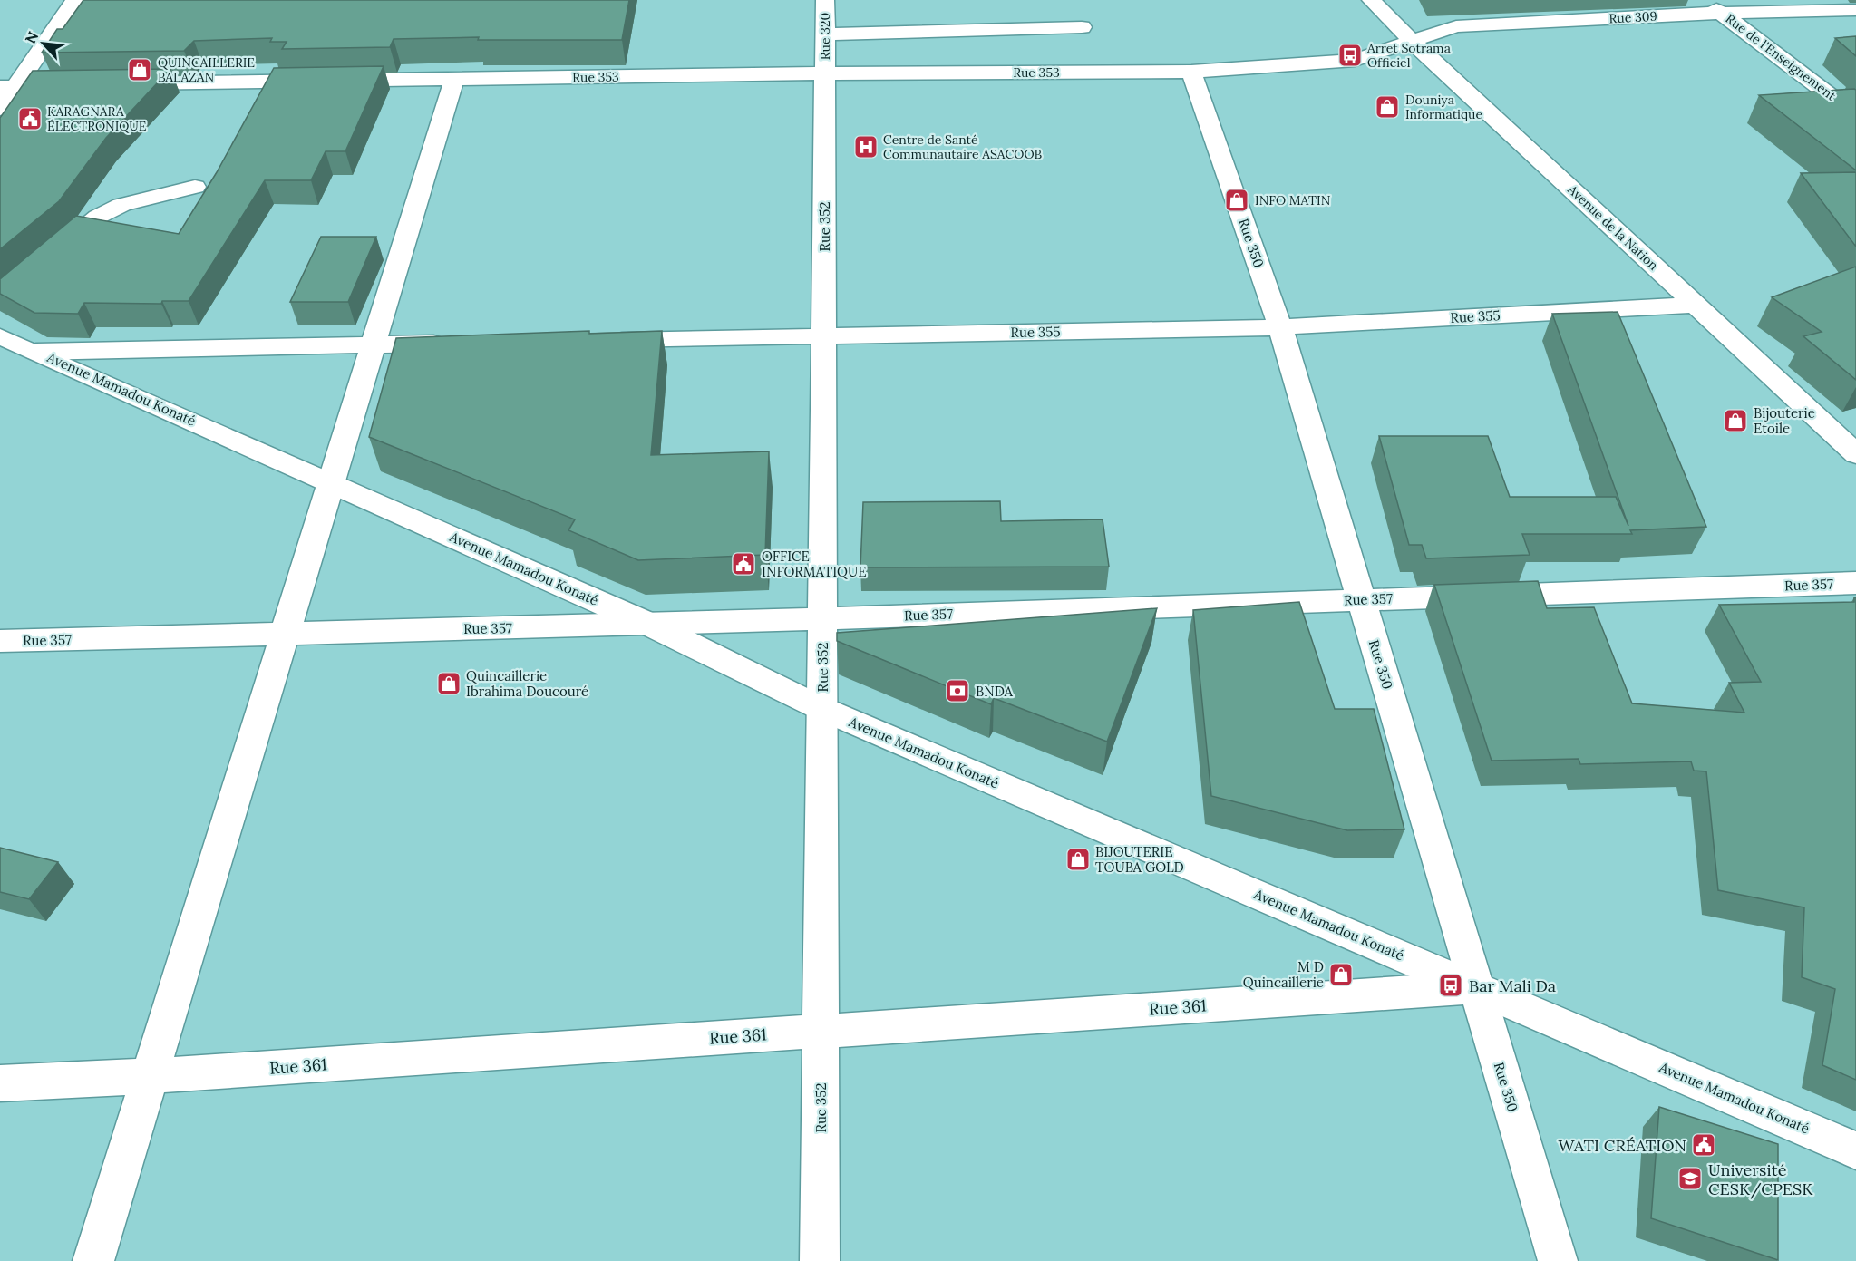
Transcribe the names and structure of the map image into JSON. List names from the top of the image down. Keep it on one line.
{"streets":{"street":["Rue 309","Rue 320","Rue de l'Enseignement","Rue 353","Rue 352","Avenue de la Nation","Rue 350","Rue 355","Avenue Mamadou Konaté","Rue 357","Rue 361"]},"crossings":[["Rue 309","Rue de l'Enseignement"],["Rue 309","Rue 353"],["Rue 309","Avenue de la Nation"],["Rue 309","Rue 350"],["Rue 320","Rue 353"],["Rue 320","Rue 352"],["Rue 353","Rue 352"],["Rue 353","Rue 350"],["Rue 352","Rue 355"],["Rue 352","Avenue Mamadou Konaté"],["Rue 352","Rue 357"],["Rue 352","Rue 361"],["Avenue de la Nation","Rue 355"],["Rue 350","Rue 355"],["Rue 350","Avenue Mamadou Konaté"],["Rue 350","Rue 357"],["Rue 350","Rue 361"],["Avenue Mamadou Konaté","Rue 357"],["Avenue Mamadou Konaté","Rue 361"]],"places":{"bus stop":["Arret Sotrama Officiel","Bar Mali Da"],"shop":["QUINCAILLERIE BALAZAN","Douniya Informatique","INFO MATIN","Bijouterie Etoile","Quincaillerie Ibrahima Doucouré","BIJOUTERIE TOUBA GOLD","M D Quincaillerie"],"public building":["KARAGNARA ÉLECTRONIQUE","OFFICE INFORMATIQUE","WATI CRÉATION"],"hospital":["Centre de Santé Communautaire ASACOOB"],"bank":["BNDA"],"school or university":["Université CESK/CPESK"]},"north":"top left"}
